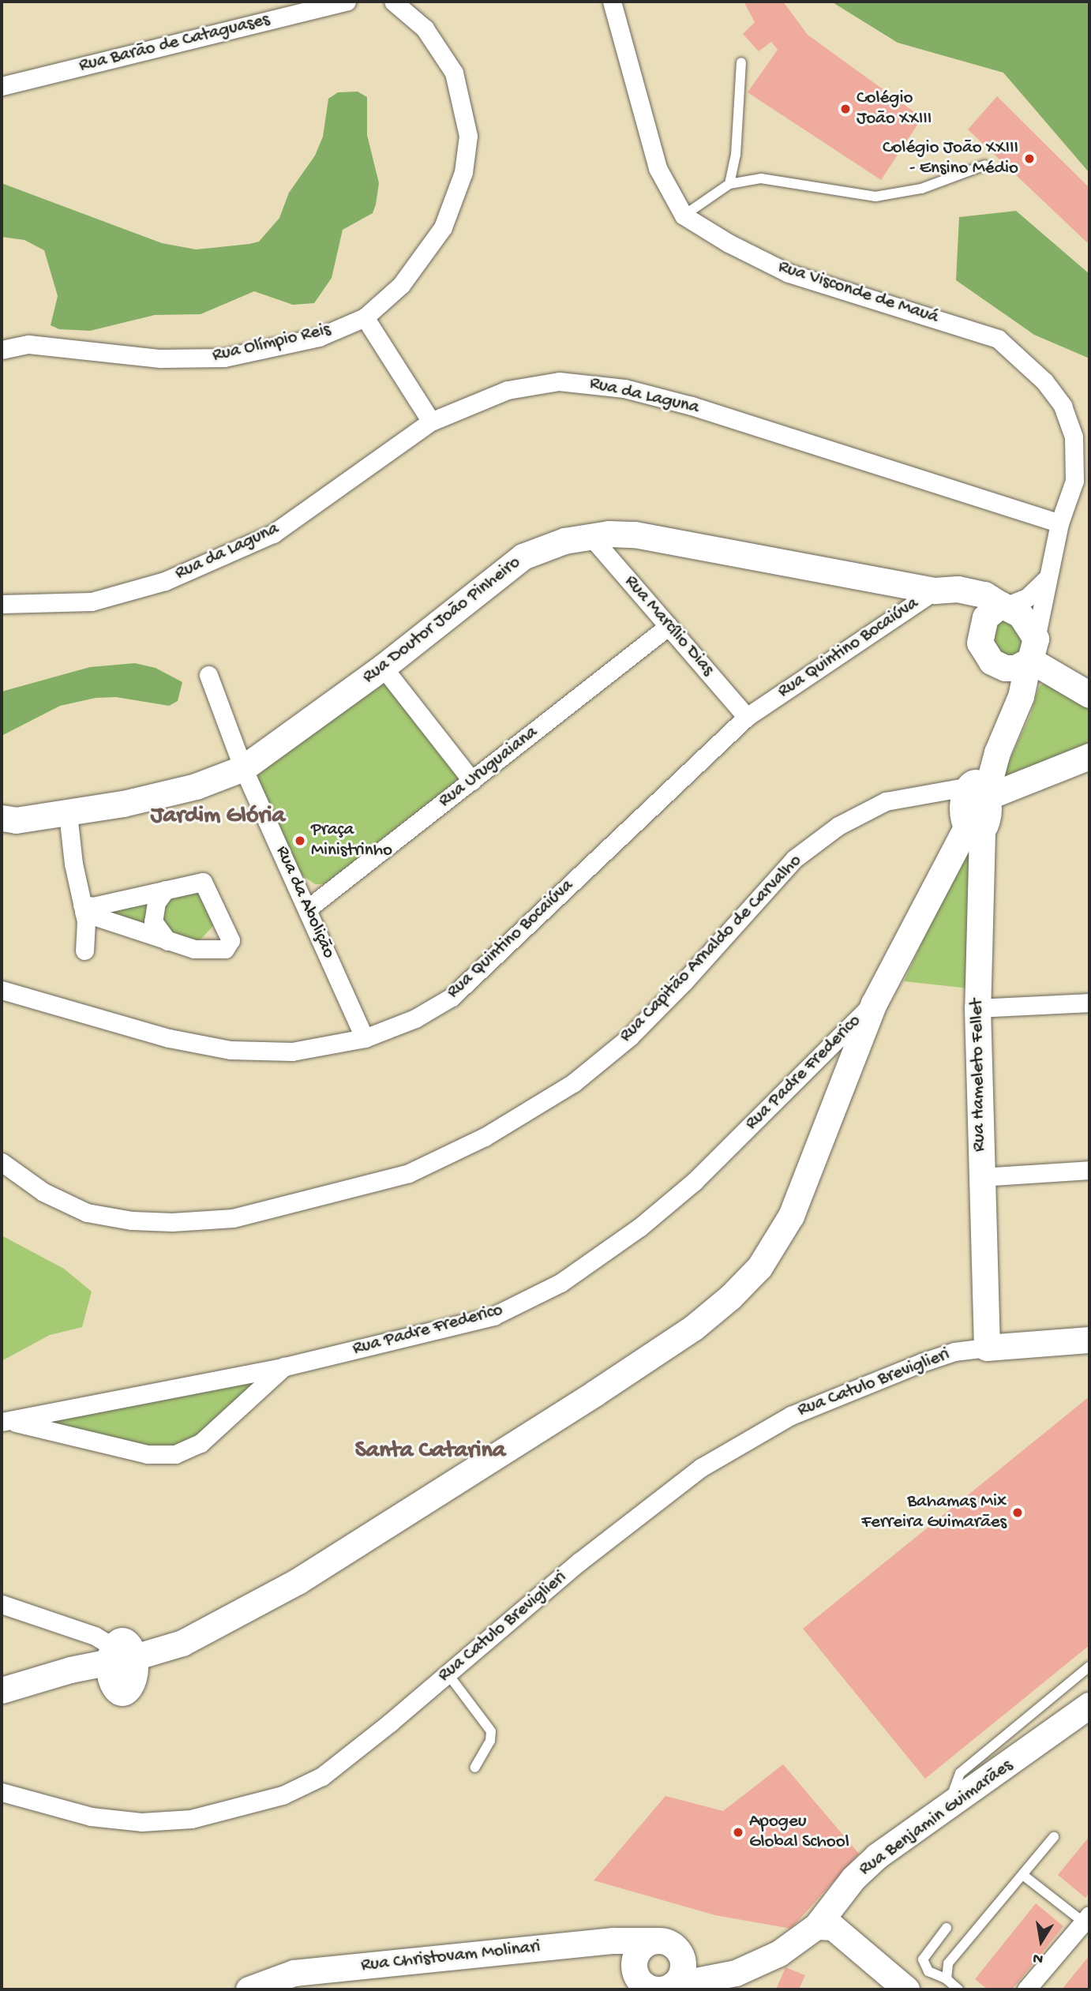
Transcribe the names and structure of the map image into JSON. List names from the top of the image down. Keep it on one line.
{"streets":{"street":["Rua Barão de Cataguases","Rua Visconde de Mauá","Rua Olímpio Reis","Rua da Laguna","Rua Doutor João Pinheiro","Rua Marcílio Dias","Rua Quintino Bocaiúva","Rua Uruguaiana","Rua da Abolição","Rua Capitão Arnaldo de Carvalho","Rua Padre Frederico","Rua Hameleto Fellet","Rua Catulo Breviglieri","Rua Benjamin Guimarães","Rua Christovam Molinari"]},"crossings":[["Rua Visconde de Mauá","Rua da Laguna"],["Rua Visconde de Mauá","Rua Doutor João Pinheiro"],["Rua Visconde de Mauá","Rua Capitão Arnaldo de Carvalho"],["Rua Visconde de Mauá","Rua Hameleto Fellet"],["Rua Doutor João Pinheiro","Rua Marcílio Dias"],["Rua Doutor João Pinheiro","Rua Quintino Bocaiúva"],["Rua Doutor João Pinheiro","Rua da Abolição"],["Rua Marcílio Dias","Rua Quintino Bocaiúva"],["Rua Marcílio Dias","Rua Uruguaiana"],["Rua Quintino Bocaiúva","Rua da Abolição"],["Rua Uruguaiana","Rua da Abolição"],["Rua Capitão Arnaldo de Carvalho","Rua Hameleto Fellet"],["Rua Hameleto Fellet","Rua Catulo Breviglieri"],["Rua Benjamin Guimarães","Rua Christovam Molinari"]],"districts":["Jardim Glória","Santa Catarina"],"places":["Colégio João XXIII","Colégio João XXIII - Ensino Médio","Praça Ministrinho","Bahamas Mix Ferreira Guimarães","Apogeu Global School"],"north":"bottom"}
